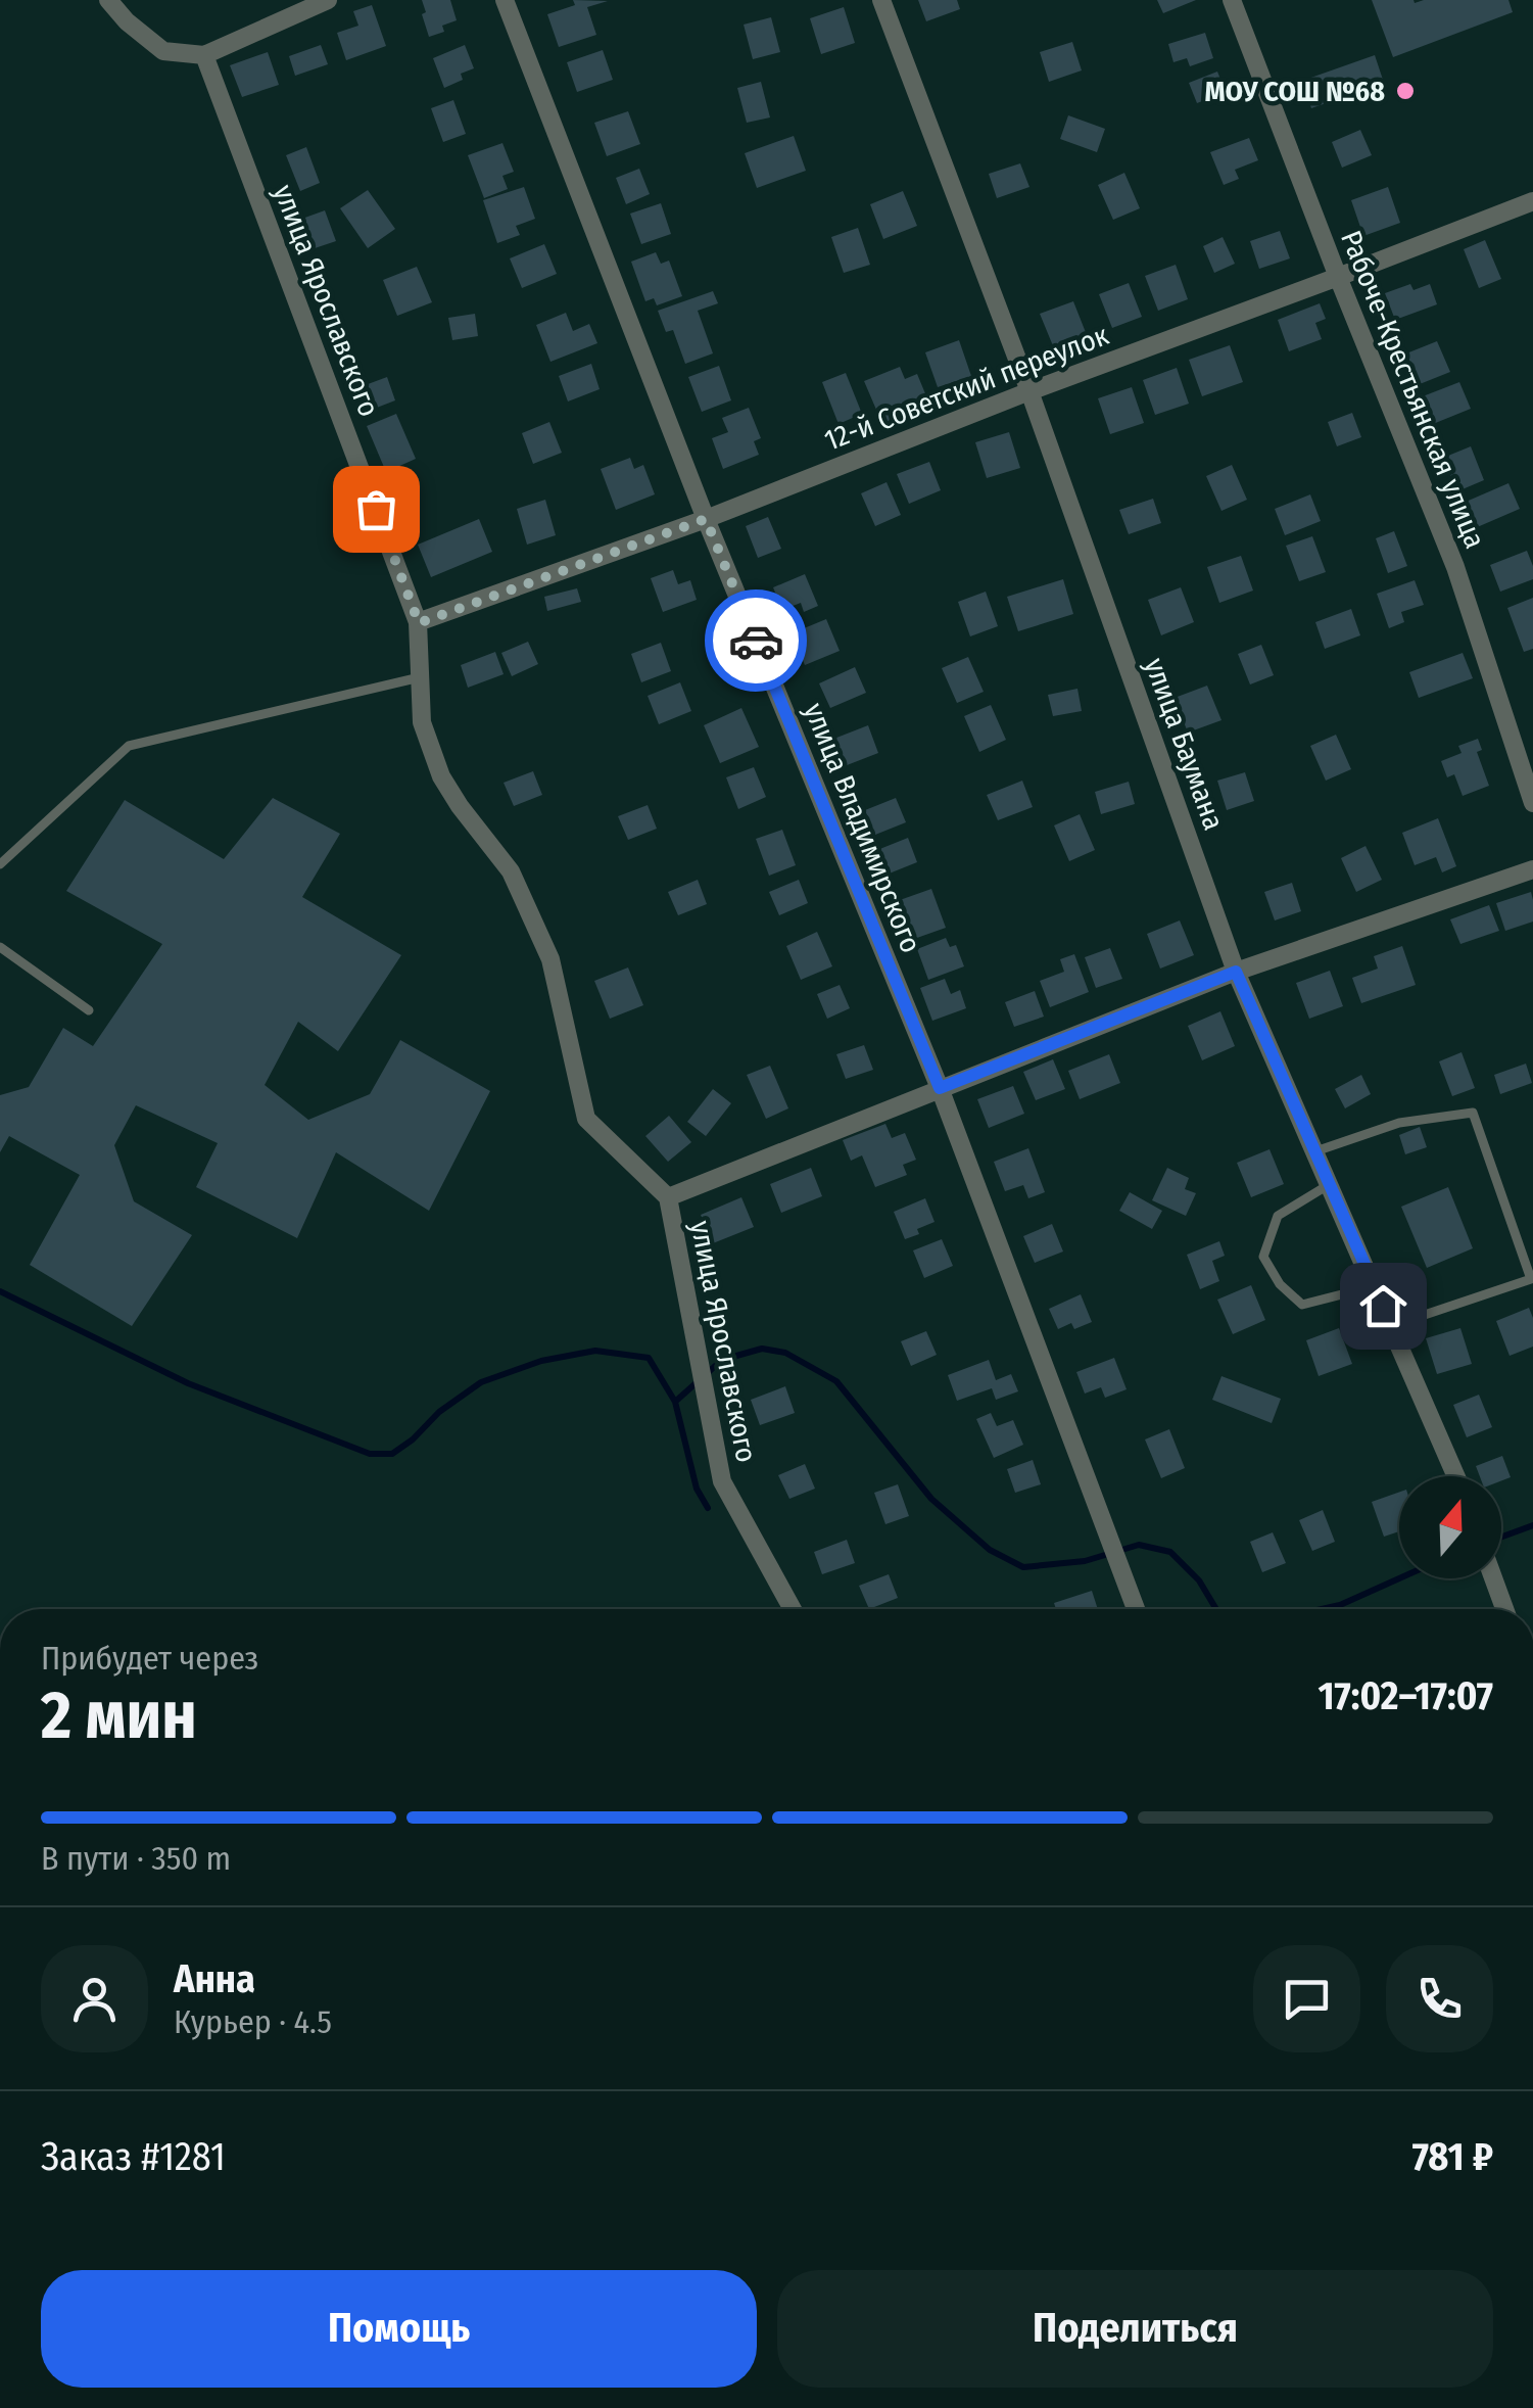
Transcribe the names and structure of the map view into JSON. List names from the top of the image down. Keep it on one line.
{"streets":{"street":["улица Ярославского","12-й Советский переулок","Рабоче-Крестьянская улица","улица Баумана","улица Владимирского"]},"crossings":[["улица Ярославского","12-й Советский переулок"],["12-й Советский переулок","Рабоче-Крестьянская улица"],["12-й Советский переулок","улица Баумана"],["12-й Советский переулок","улица Владимирского"]],"places":["МОУ СОШ №68"],"north":"top","page":{"heading":["2 мин","Прибудет через","17:02–17:07"],"panel":["Анна","Курьер · 4.5","Заказ #1281","781 ₽"],"bar":"В пути · 350 m","buttons":["Помощь","Поделиться"]}}
